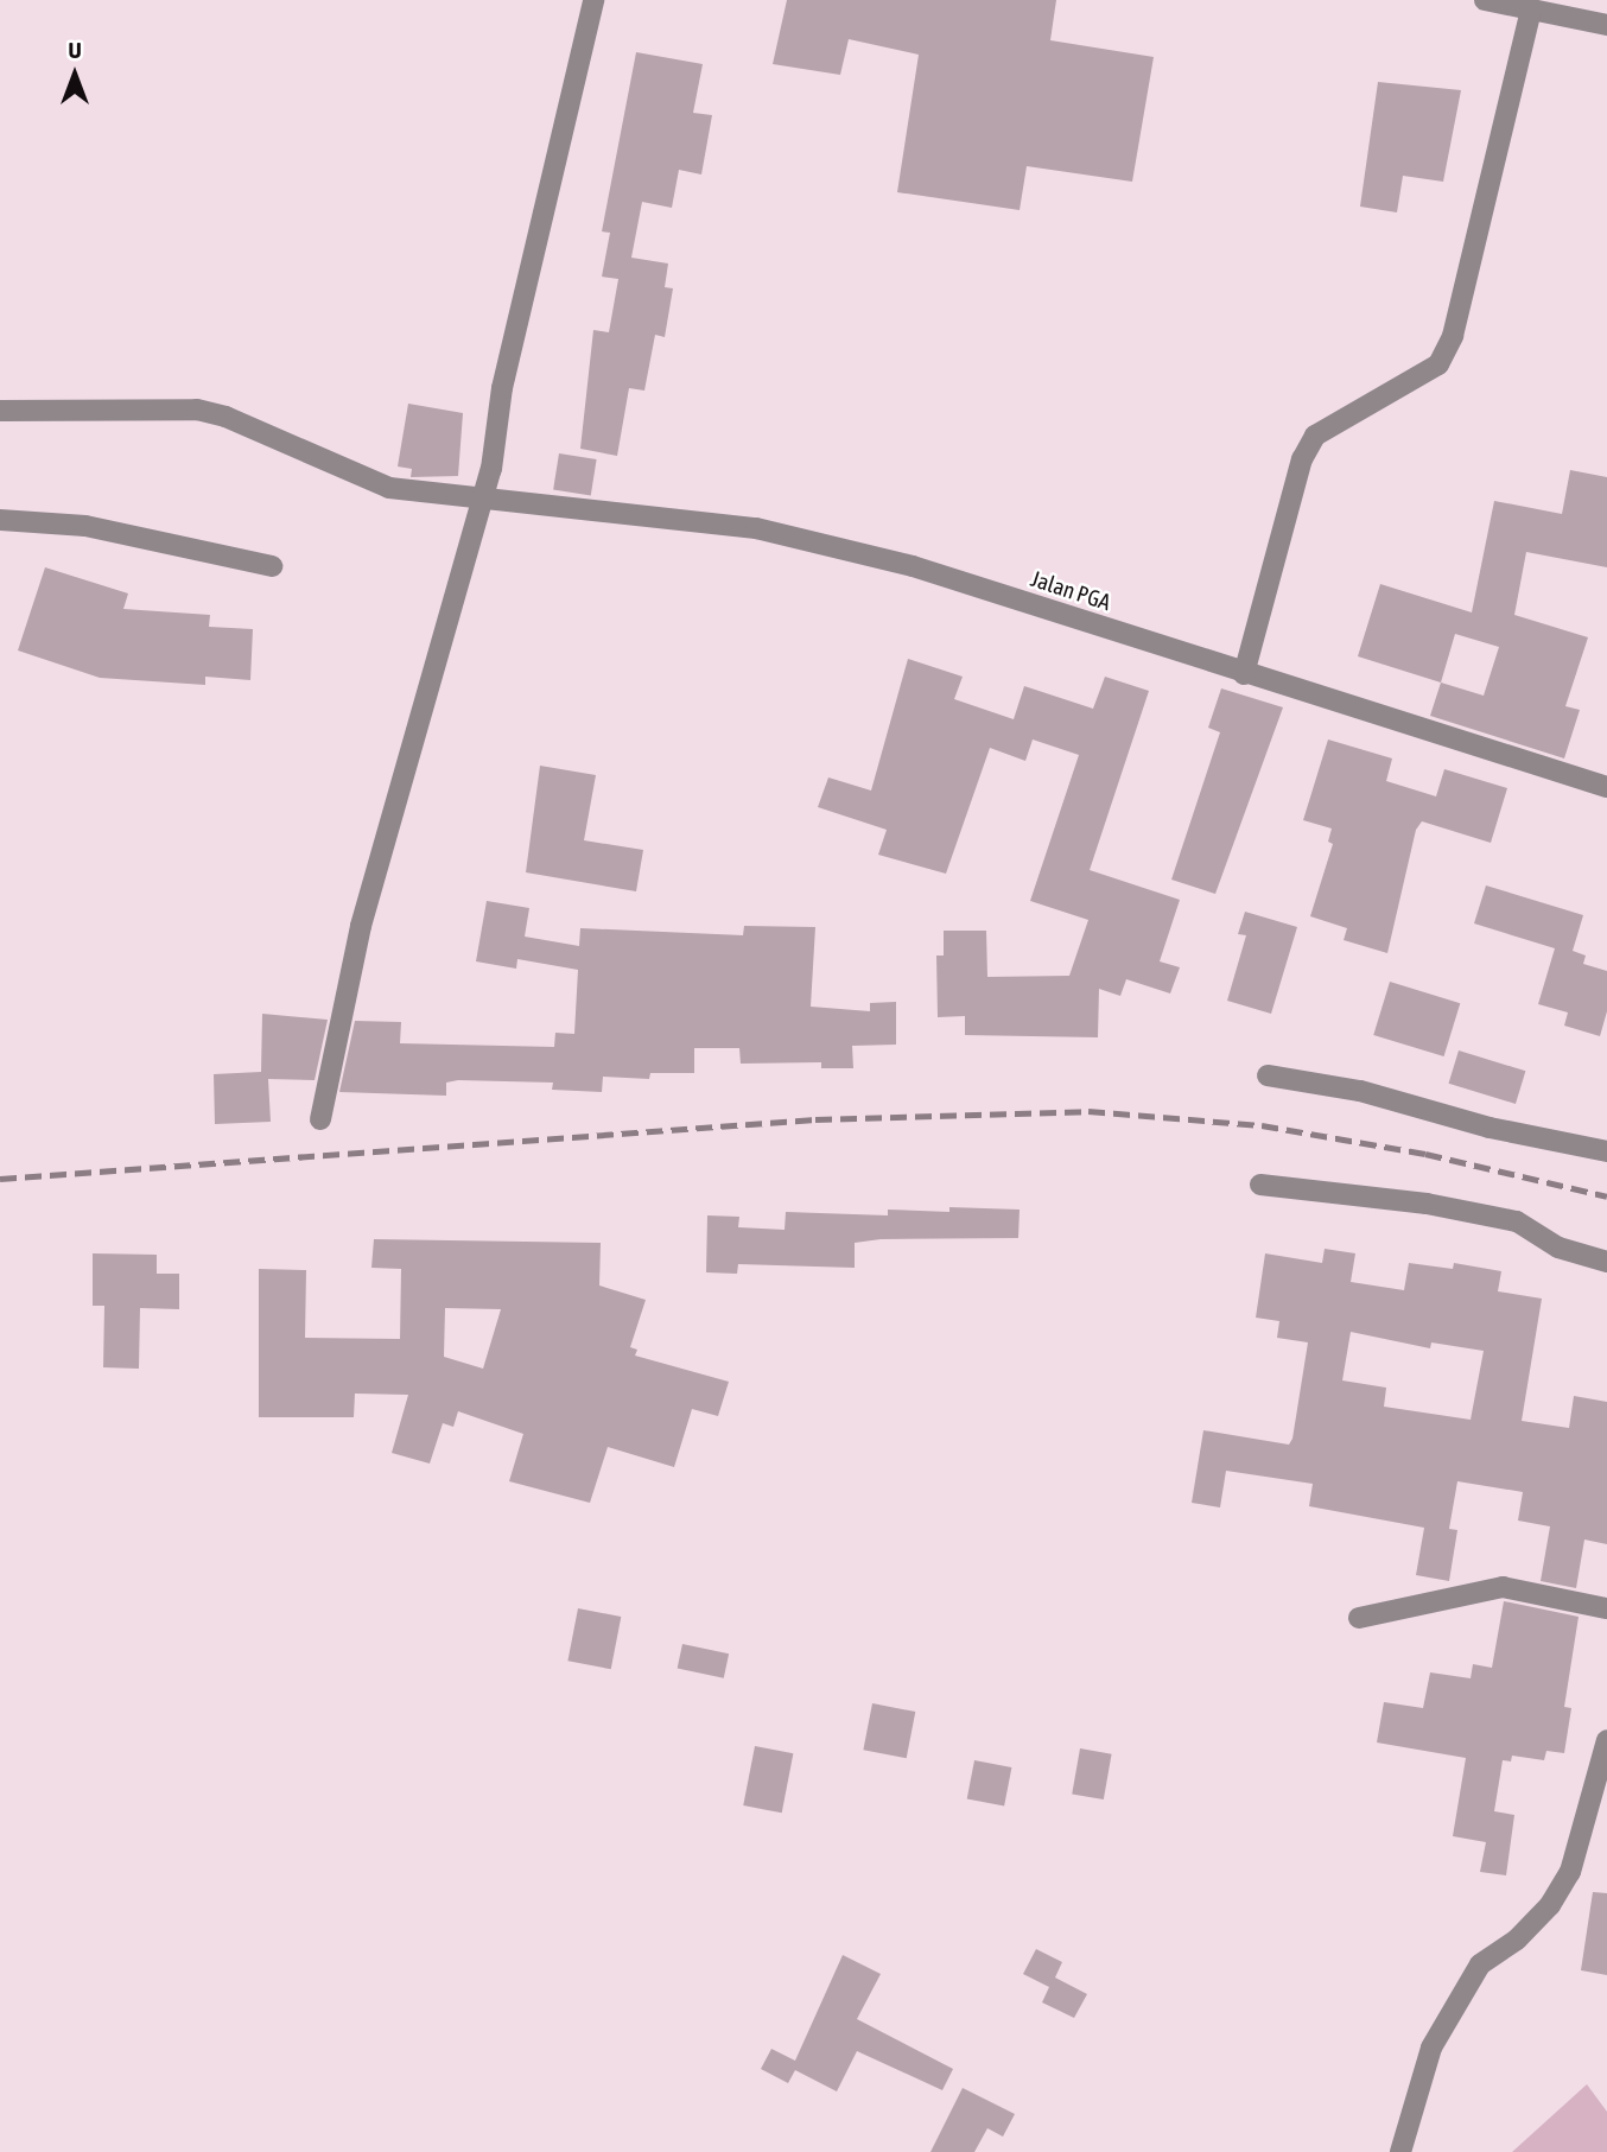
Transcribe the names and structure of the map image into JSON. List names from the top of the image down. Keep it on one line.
{"streets":{"street":["Jalan PGA"]},"north":"top"}
